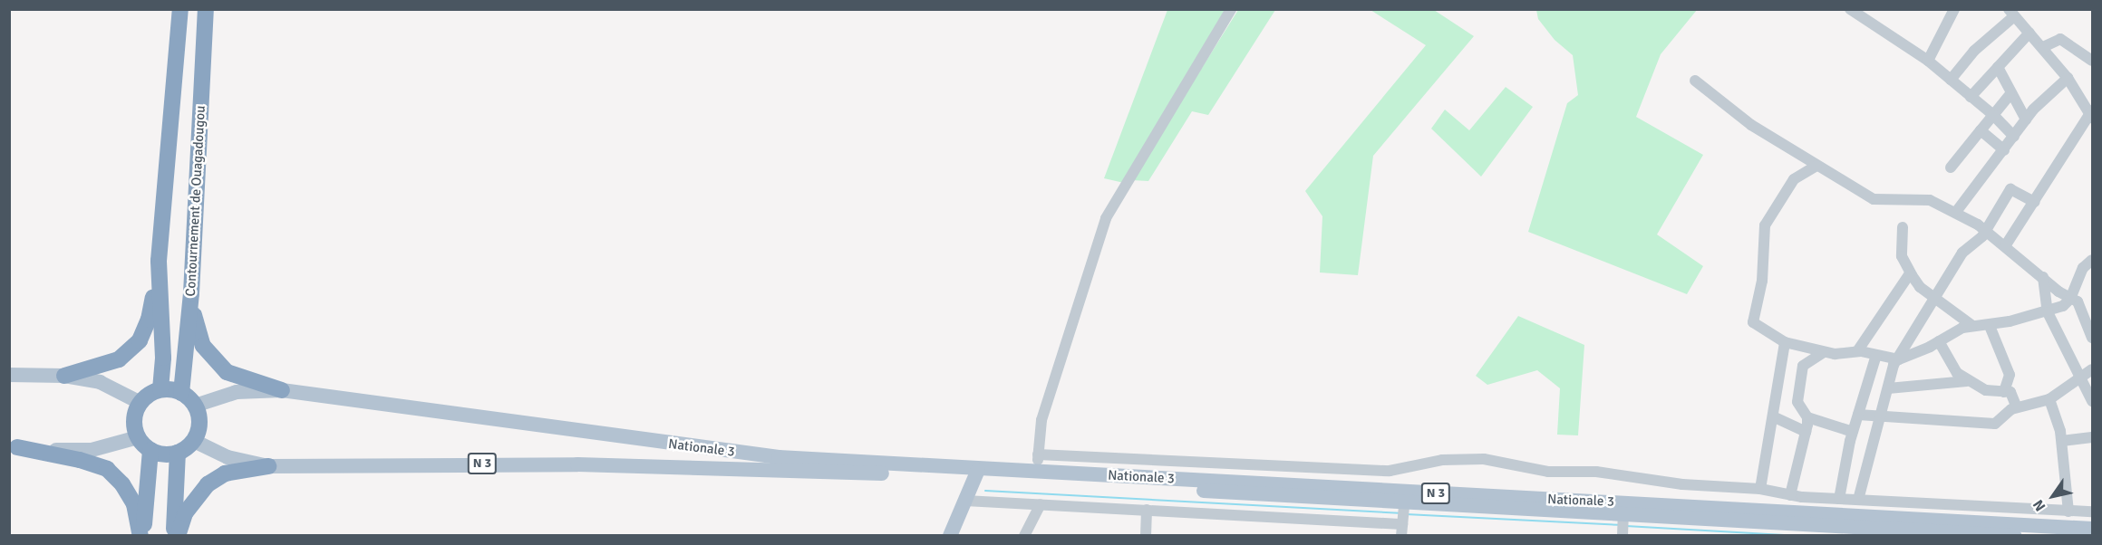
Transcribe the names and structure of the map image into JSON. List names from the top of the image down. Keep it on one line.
{"streets":{"highway":["Contournement de Ouagadougou"],"main road":["Nationale 3","N 3"]},"crossings":[["Contournement de Ouagadougou","Nationale 3"]],"north":"bottom left"}
